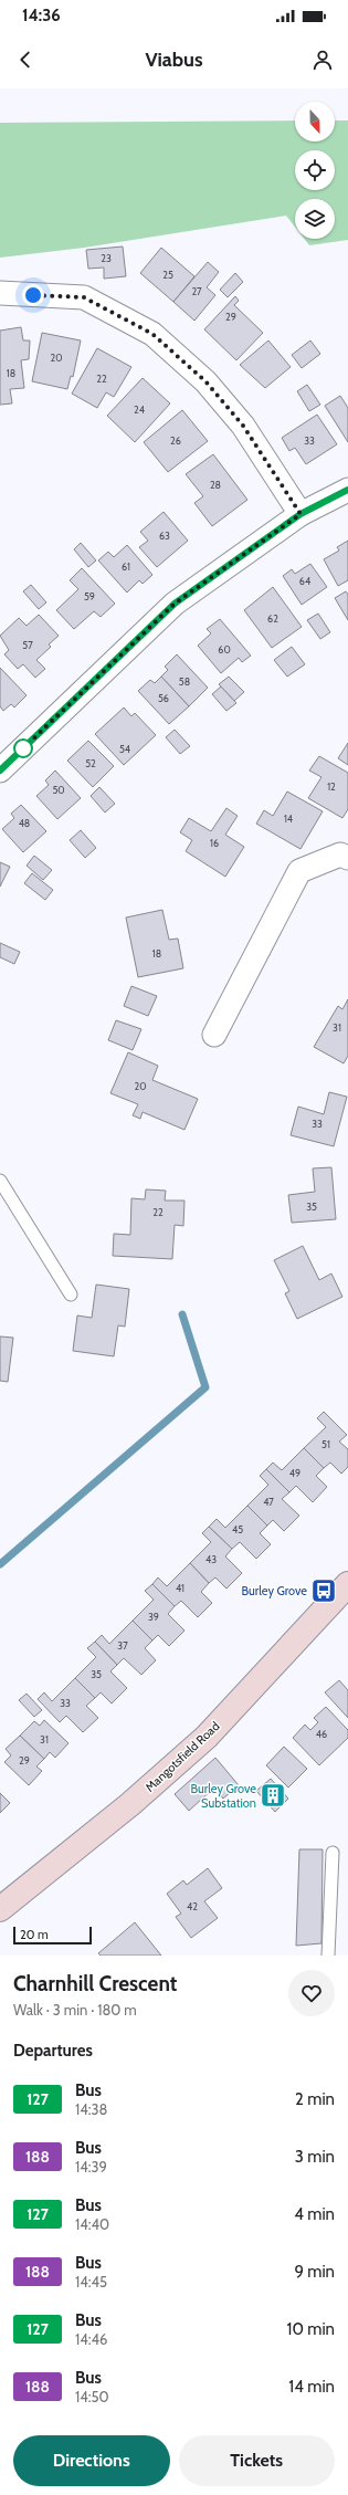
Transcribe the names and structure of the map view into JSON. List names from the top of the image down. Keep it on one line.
{"streets":{"main road":["Mangotsfield Road"]},"places":{"bus stop":["Burley Grove"],"building":["Burley Grove Substation"]},"lines":["bus line 127"],"house_numbers":["23","25","27","29","20","18","22","24","26","33","28","63","61","64","59","62","57","60","58","56","54","52","12","50","14","48","16","18","31","20","33","35","22","51","49","47","45","43","41","39","37","35","33","46","31","29","42"],"scale_bar":"20 m","north":"bottom","page":{"status":"14:36","header":"Viabus","scale":"20 m","heading":[["Charnhill Crescent","Walk · 3 min · 180 m"],"Departures"],"list":[{"mark":"127","name":"Bus","note":"14:38","value":"2 min"},{"mark":"188","name":"Bus","note":"14:39","value":"3 min"},{"mark":"127","name":"Bus","note":"14:40","value":"4 min"},{"mark":"188","name":"Bus","note":"14:45","value":"9 min"},{"mark":"127","name":"Bus","note":"14:46","value":"10 min"},{"mark":"188","name":"Bus","note":"14:50","value":"14 min"}],"buttons":["Directions","Tickets"]}}
